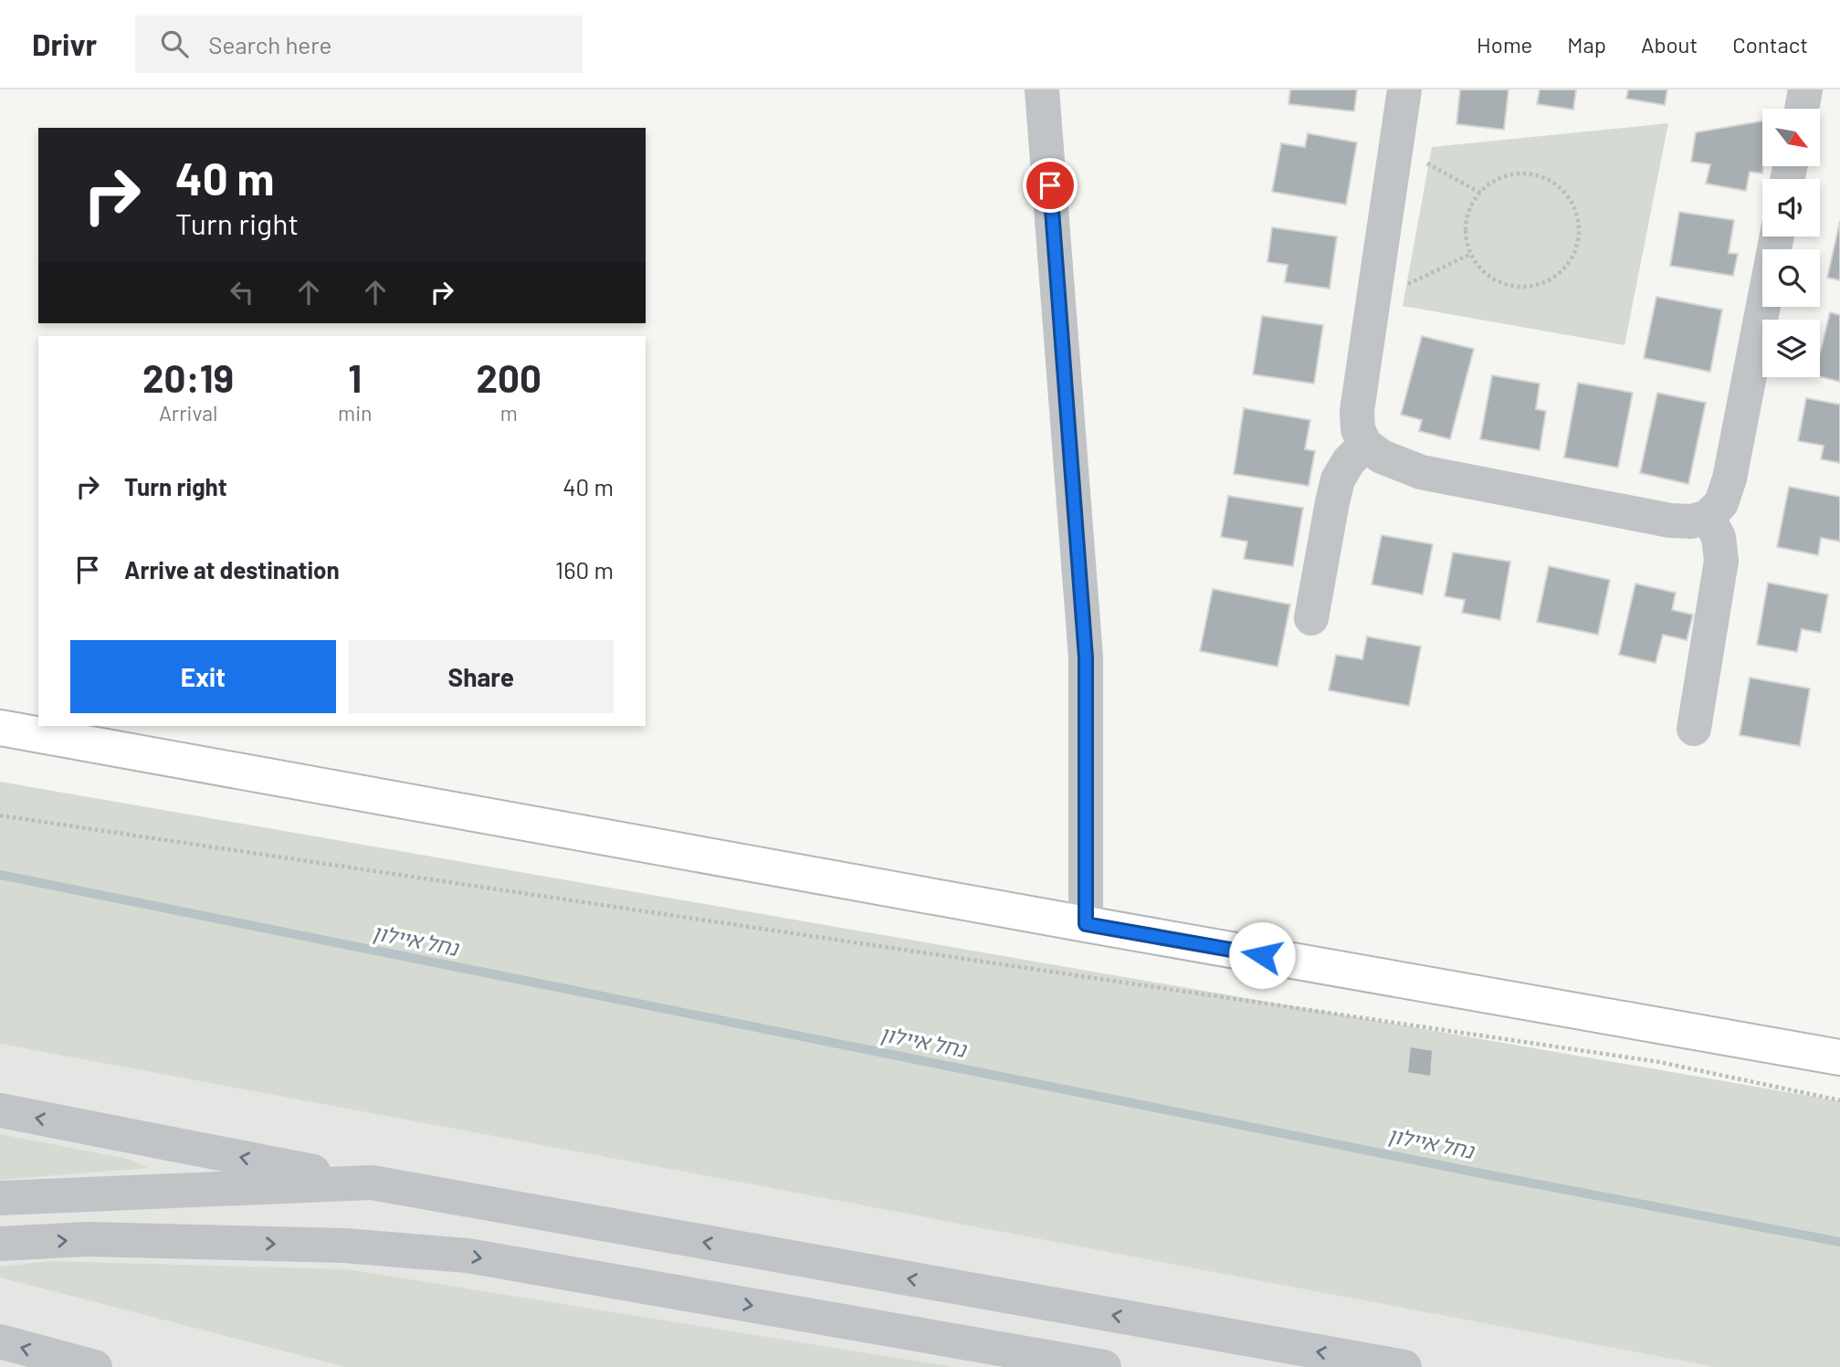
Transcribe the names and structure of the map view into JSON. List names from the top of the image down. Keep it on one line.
{"water":["נחל איילון"],"north":"bottom right","page":{"header":"Drivr","search":"Search here","nav":["Home","Map","About","Contact"],"turn":["40 m","Turn right"],"eta":["20:19","Arrival","1","min","200","m"],"list":[{"name":"Turn right","value":"40 m"},{"name":"Arrive at destination","value":"160 m"}],"buttons":["Exit","Share"]}}
